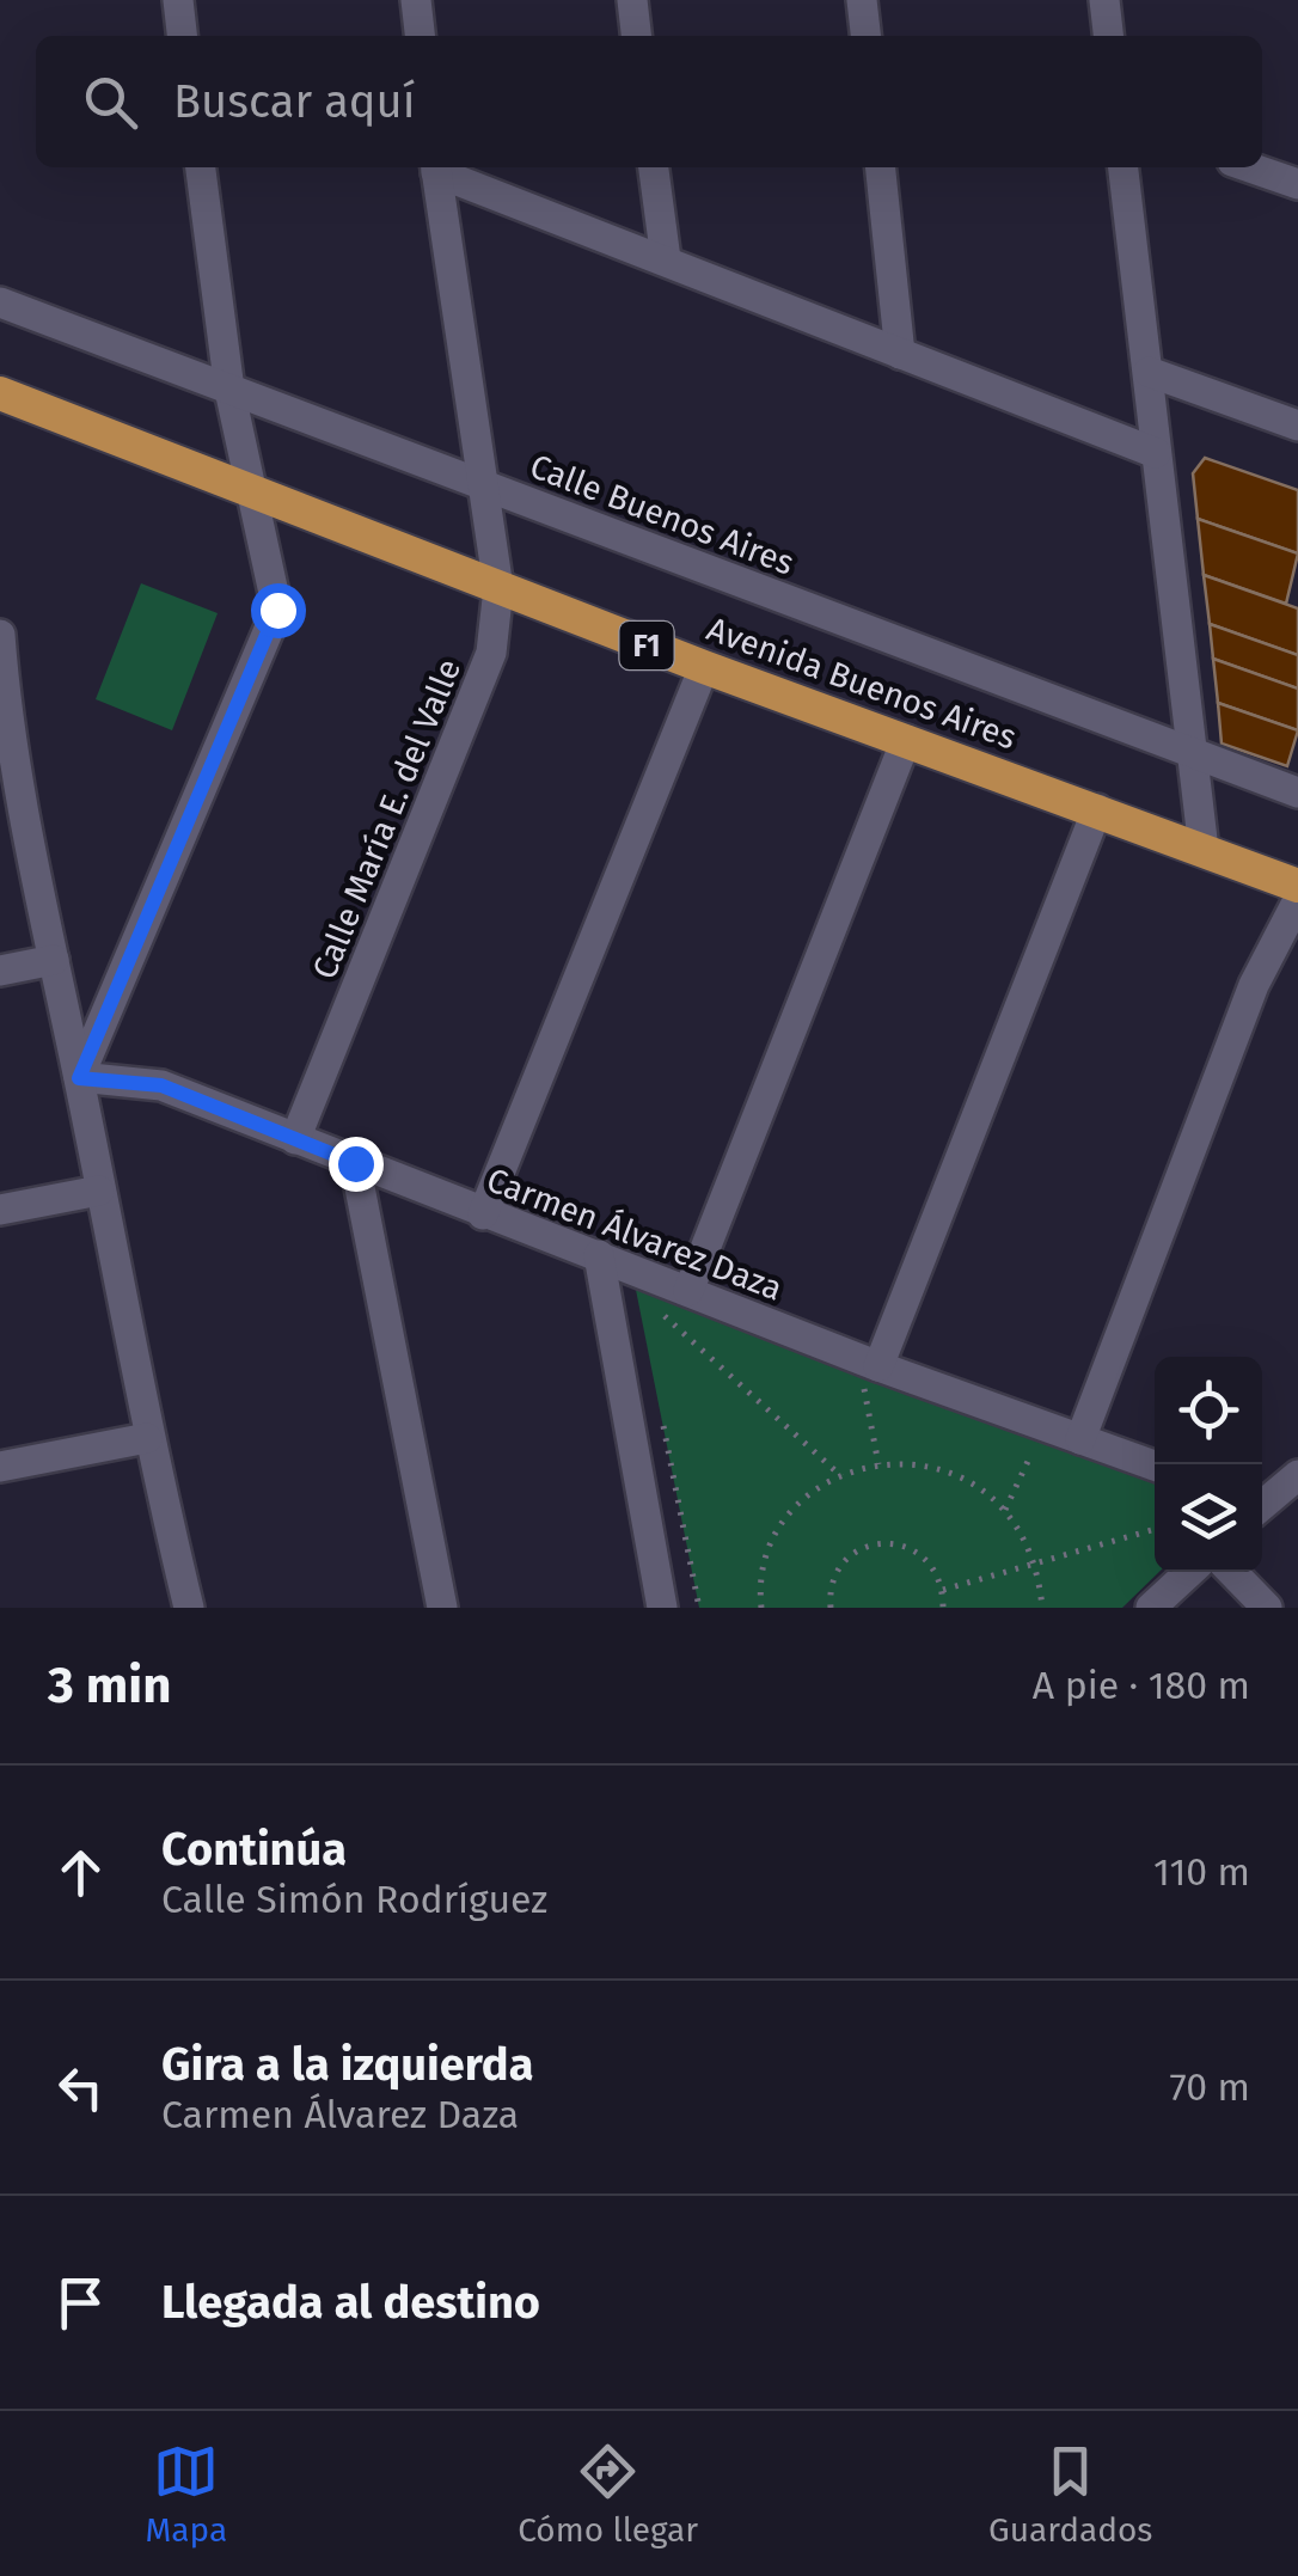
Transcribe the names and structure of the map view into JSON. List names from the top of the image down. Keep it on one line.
{"streets":{"highway":["F1","Avenida Buenos Aires"],"street":["Calle Buenos Aires","Calle María E. del Valle","Carmen Álvarez Daza"]},"crossings":[["Calle Buenos Aires","Calle María E. del Valle"],["Avenida Buenos Aires","Calle María E. del Valle"],["Calle María E. del Valle","Carmen Álvarez Daza"]],"page":{"search":"Buscar aquí","heading":["3 min","A pie · 180 m"],"list":[["Continúa","Calle Simón Rodríguez","110 m"],["Gira a la izquierda","Carmen Álvarez Daza","70 m"],"Llegada al destino"],"nav":["Mapa","Cómo llegar","Guardados"]}}
